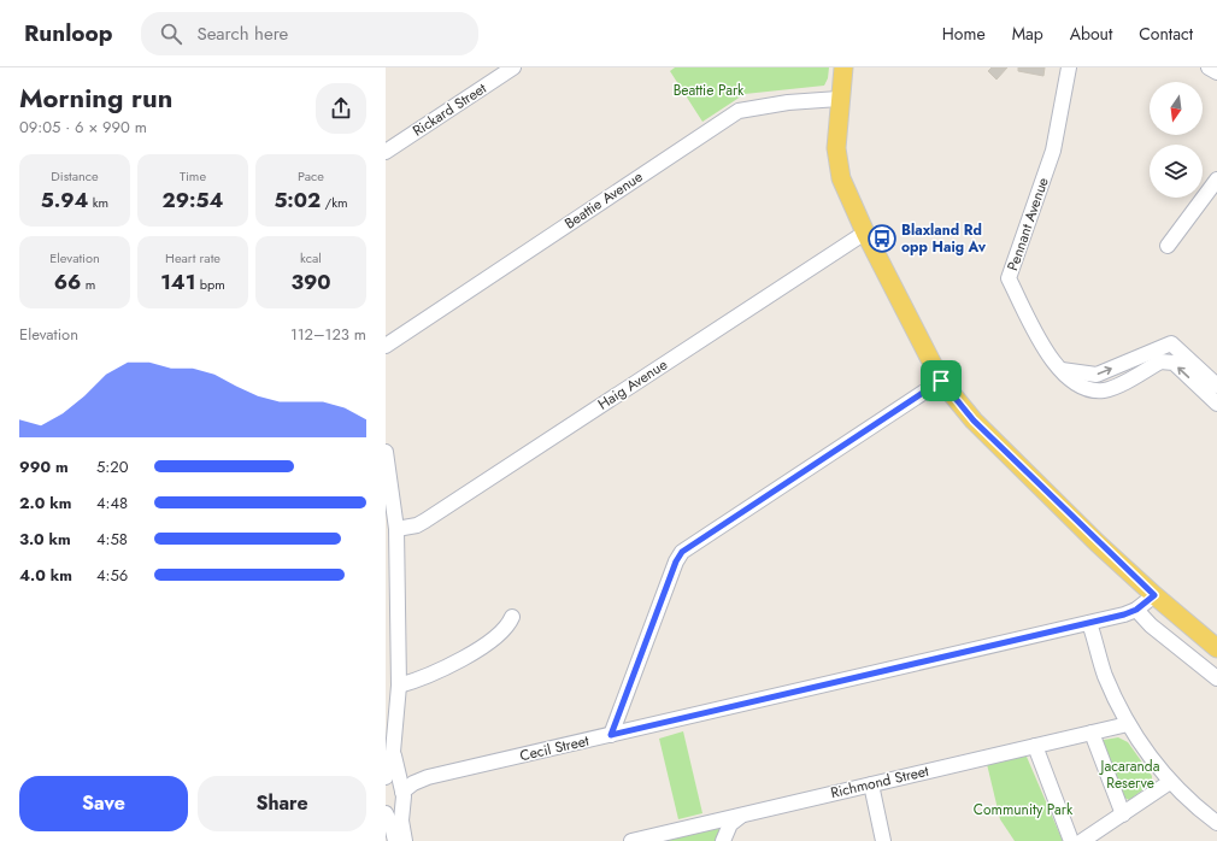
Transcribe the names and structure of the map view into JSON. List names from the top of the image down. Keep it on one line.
{"streets":{"street":["Rickard Street","Beattie Avenue","Pennant Avenue","Haig Avenue","Cecil Street","Richmond Street"]},"parks":["Beattie Park","Jacaranda Reserve","Community Park"],"places":{"bus stop":["Blaxland Rd opp Haig Av"]},"north":"bottom","page":{"header":"Runloop","search":"Search here","nav":["Home","Map","About","Contact"],"heading":["Morning run","09:05 · 6 × 990 m"],"stats":[["Distance","5.94 km"],["Time","29:54"],["Pace","5:02 /km"],["Elevation","66 m"],["Heart rate","141 bpm"],["kcal","390"]],"chart":["Elevation","112–123 m"],"list":[{"name":"990 m","note":"5:20"},{"name":"2.0 km","note":"4:48"},{"name":"3.0 km","note":"4:58"},{"name":"4.0 km","note":"4:56"}],"buttons":["Save","Share"]}}
